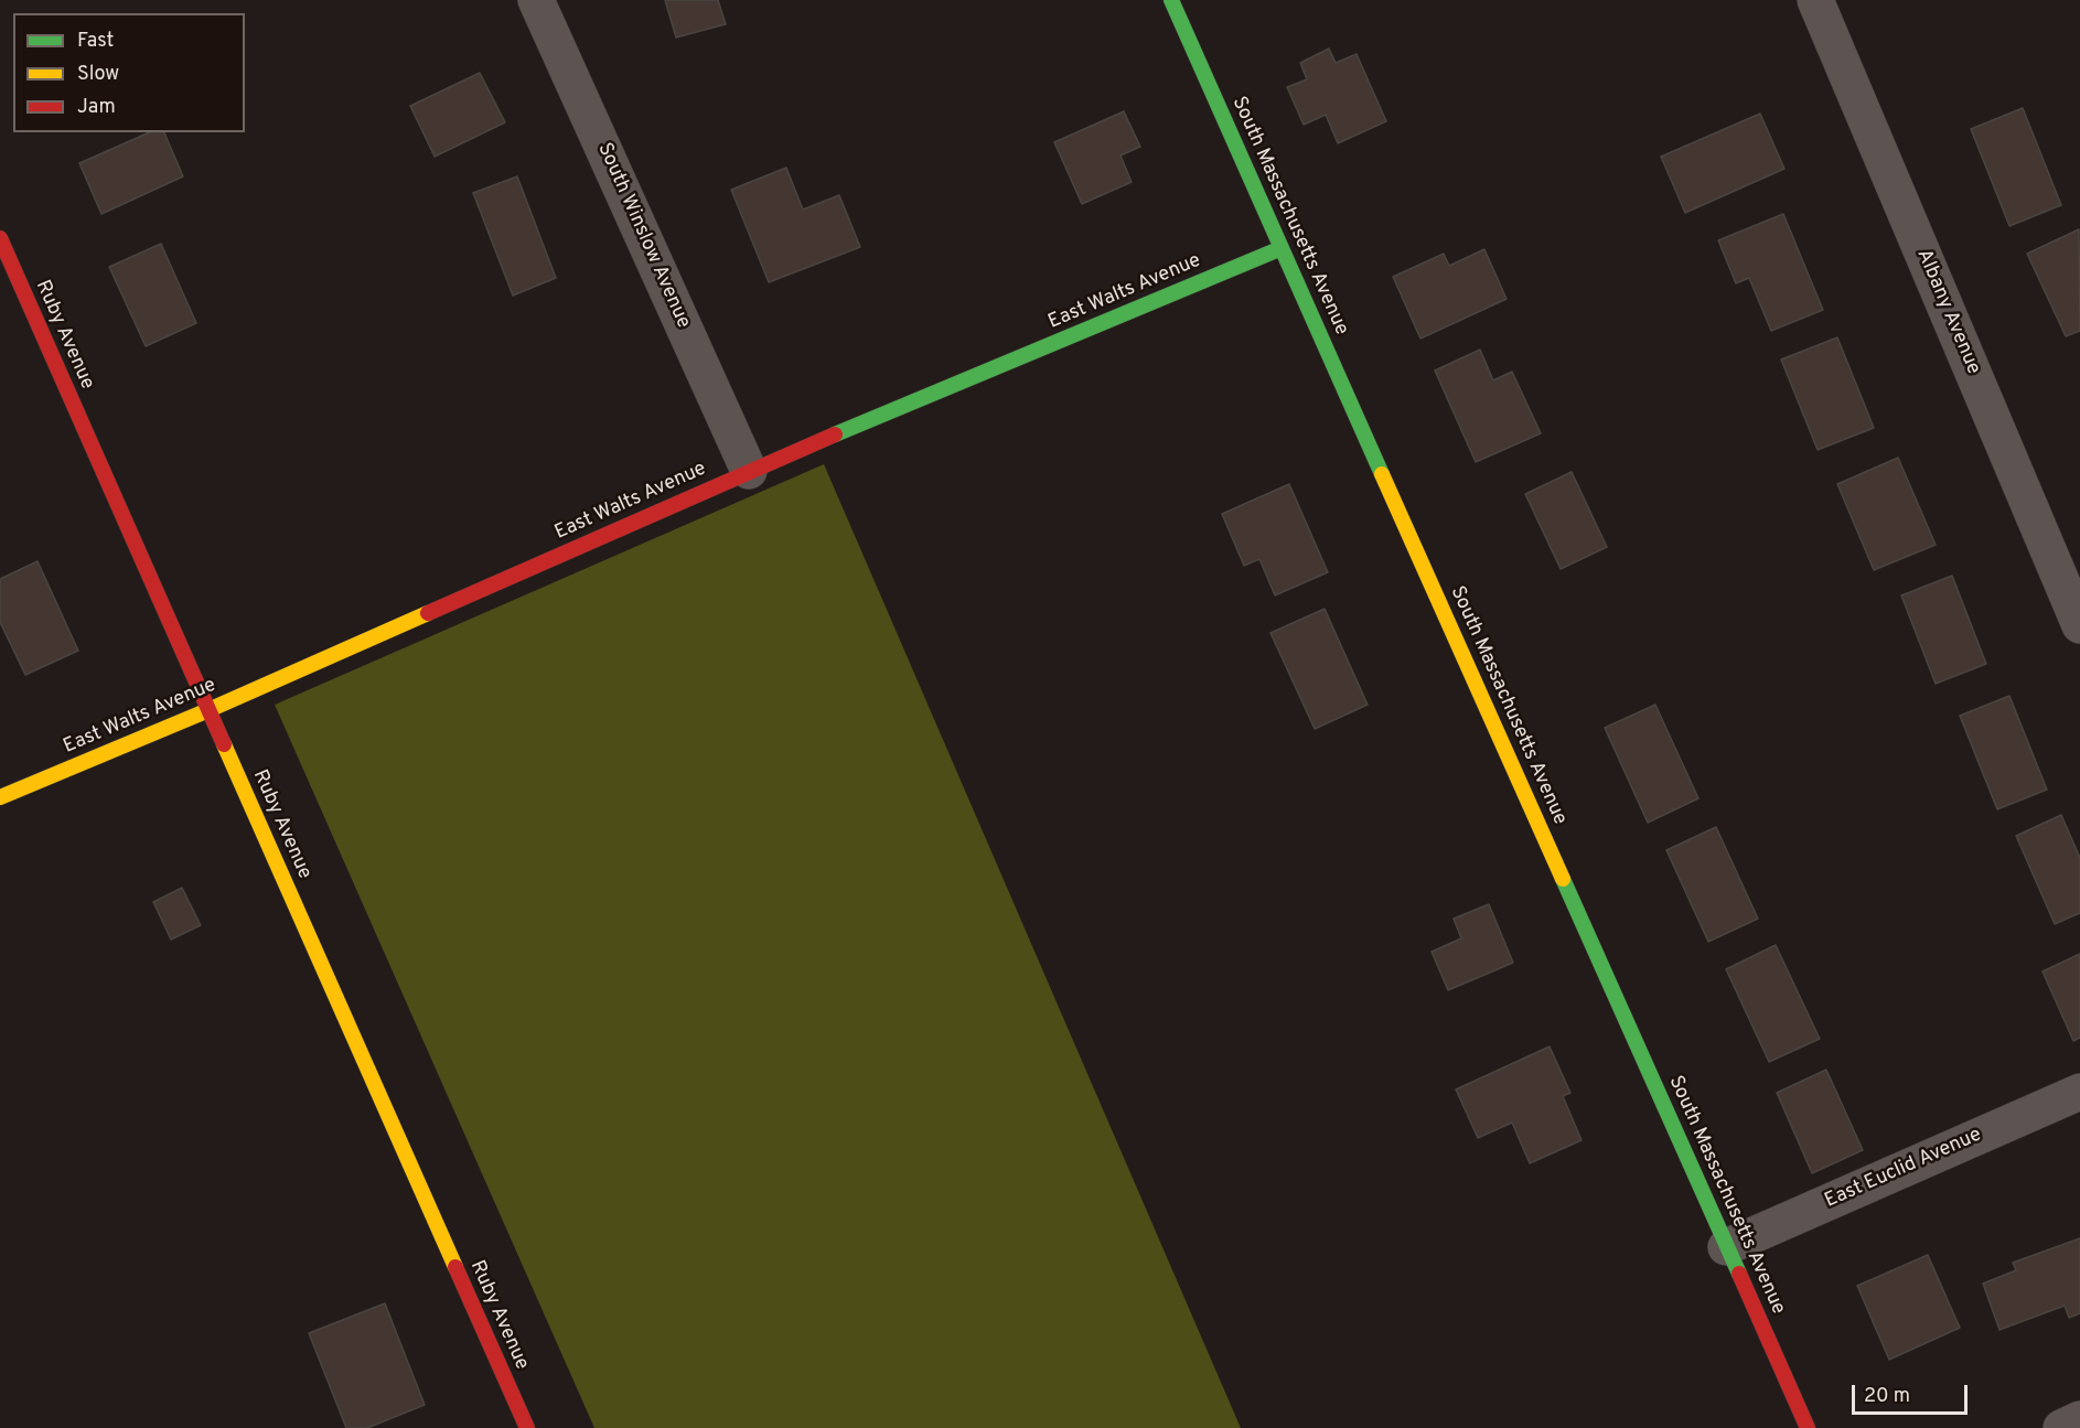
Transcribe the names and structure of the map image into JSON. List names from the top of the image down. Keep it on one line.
{"streets":{"street":["South Massachusetts Avenue","South Winslow Avenue","East Walts Avenue","Albany Avenue","Ruby Avenue","East Euclid Avenue"]},"crossings":[["South Massachusetts Avenue","East Walts Avenue"],["South Massachusetts Avenue","East Euclid Avenue"],["South Winslow Avenue","East Walts Avenue"],["East Walts Avenue","Ruby Avenue"]],"legend":["Fast","Slow","Jam"],"scale_bar":"20 m"}
